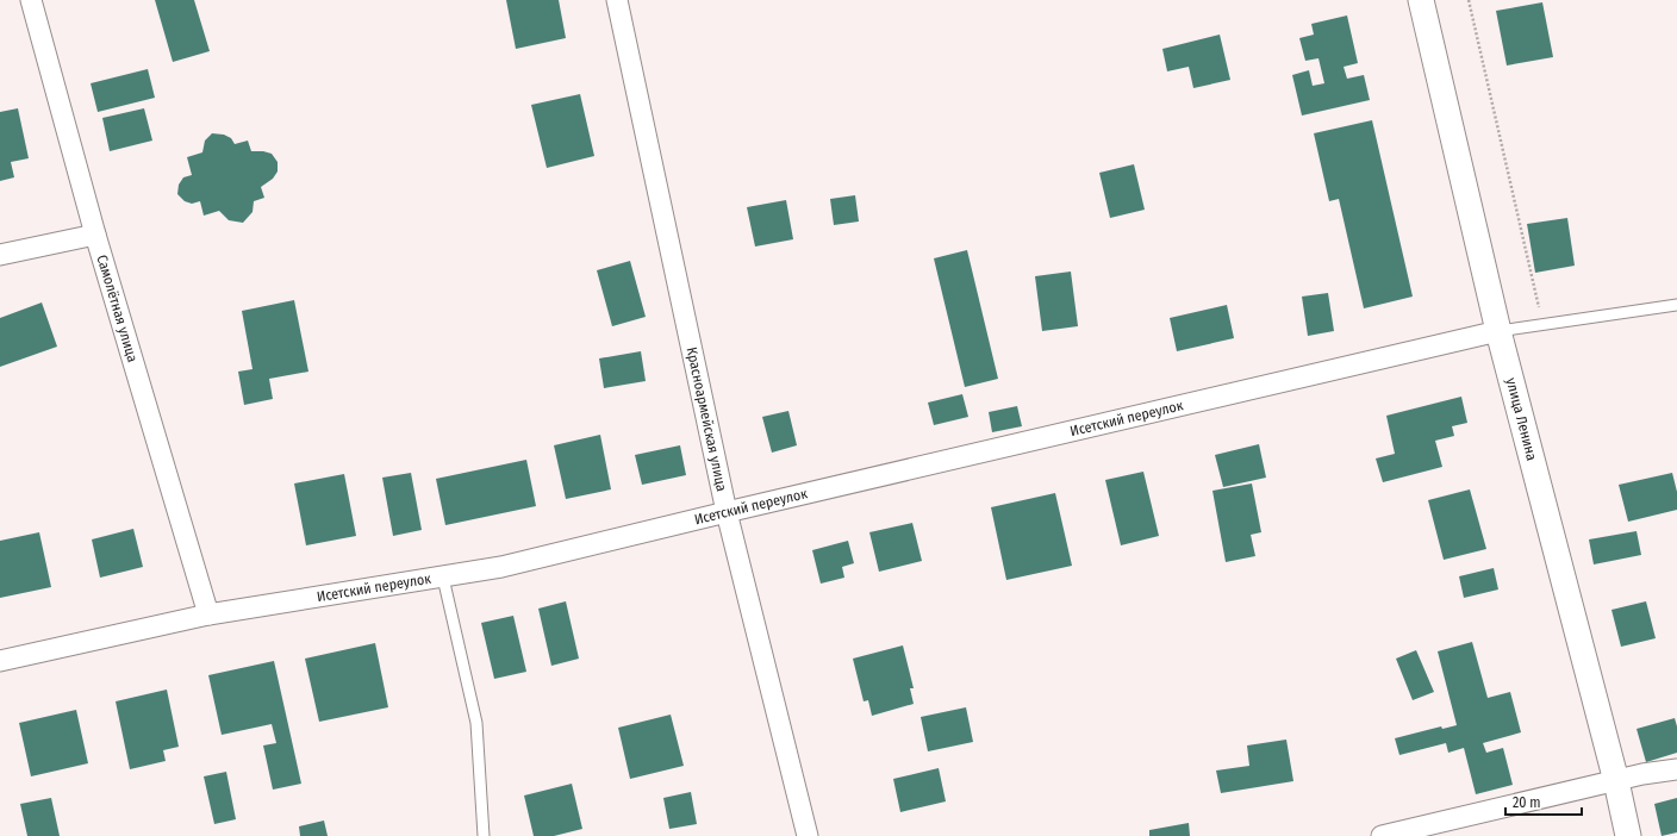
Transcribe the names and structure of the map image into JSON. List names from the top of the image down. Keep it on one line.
{"streets":{"street":["Самолётная улица","Исетский переулок","Красноармейская улица","улица Ленина"]},"crossings":[["Самолётная улица","Исетский переулок"],["Исетский переулок","Красноармейская улица"],["Исетский переулок","улица Ленина"]],"scale_bar":"20 m"}
